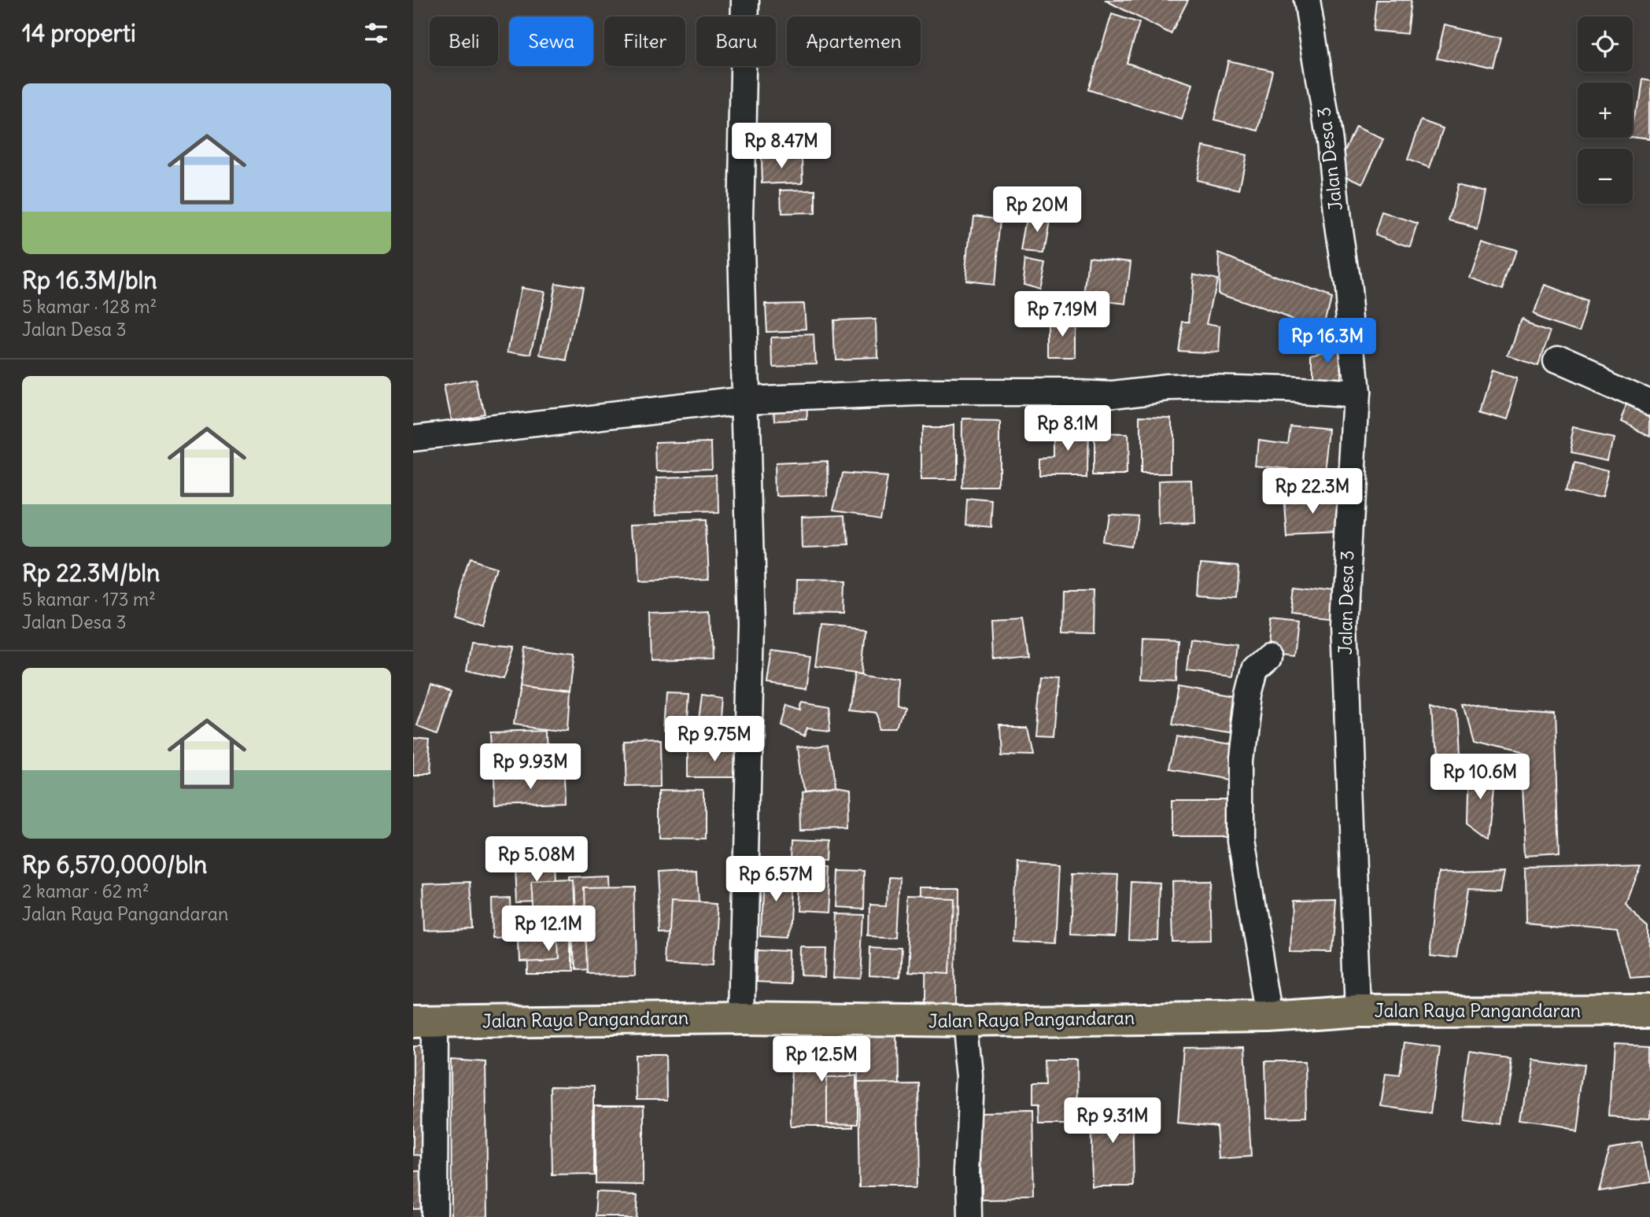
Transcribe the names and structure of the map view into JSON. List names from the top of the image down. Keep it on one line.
{"streets":{"highway":["Jalan Raya Pangandaran"],"street":["Jalan Desa 3"]},"crossings":[["Jalan Desa 3","Jalan Raya Pangandaran"]],"page":{"heading":"14 properti","map_buttons":["+","−"],"chip":["Beli","Sewa","Filter","Baru","Apartemen"],"list":[{"name":"Rp 16.3M/bln","note":"5 kamar · 128 m² · Jalan Desa 3"},{"name":"Rp 22.3M/bln","note":"5 kamar · 173 m² · Jalan Desa 3"},{"name":"Rp 6,570,000/bln","note":"2 kamar · 62 m² · Jalan Raya Pangandaran"}],"price":["Rp 8.47M","Rp 20M","Rp 7.19M","Rp 16.3M","Rp 8.1M","Rp 22.3M","Rp 9.75M","Rp 9.93M","Rp 10.6M","Rp 5.08M","Rp 6.57M","Rp 12.1M","Rp 12.5M","Rp 9.31M"]}}
